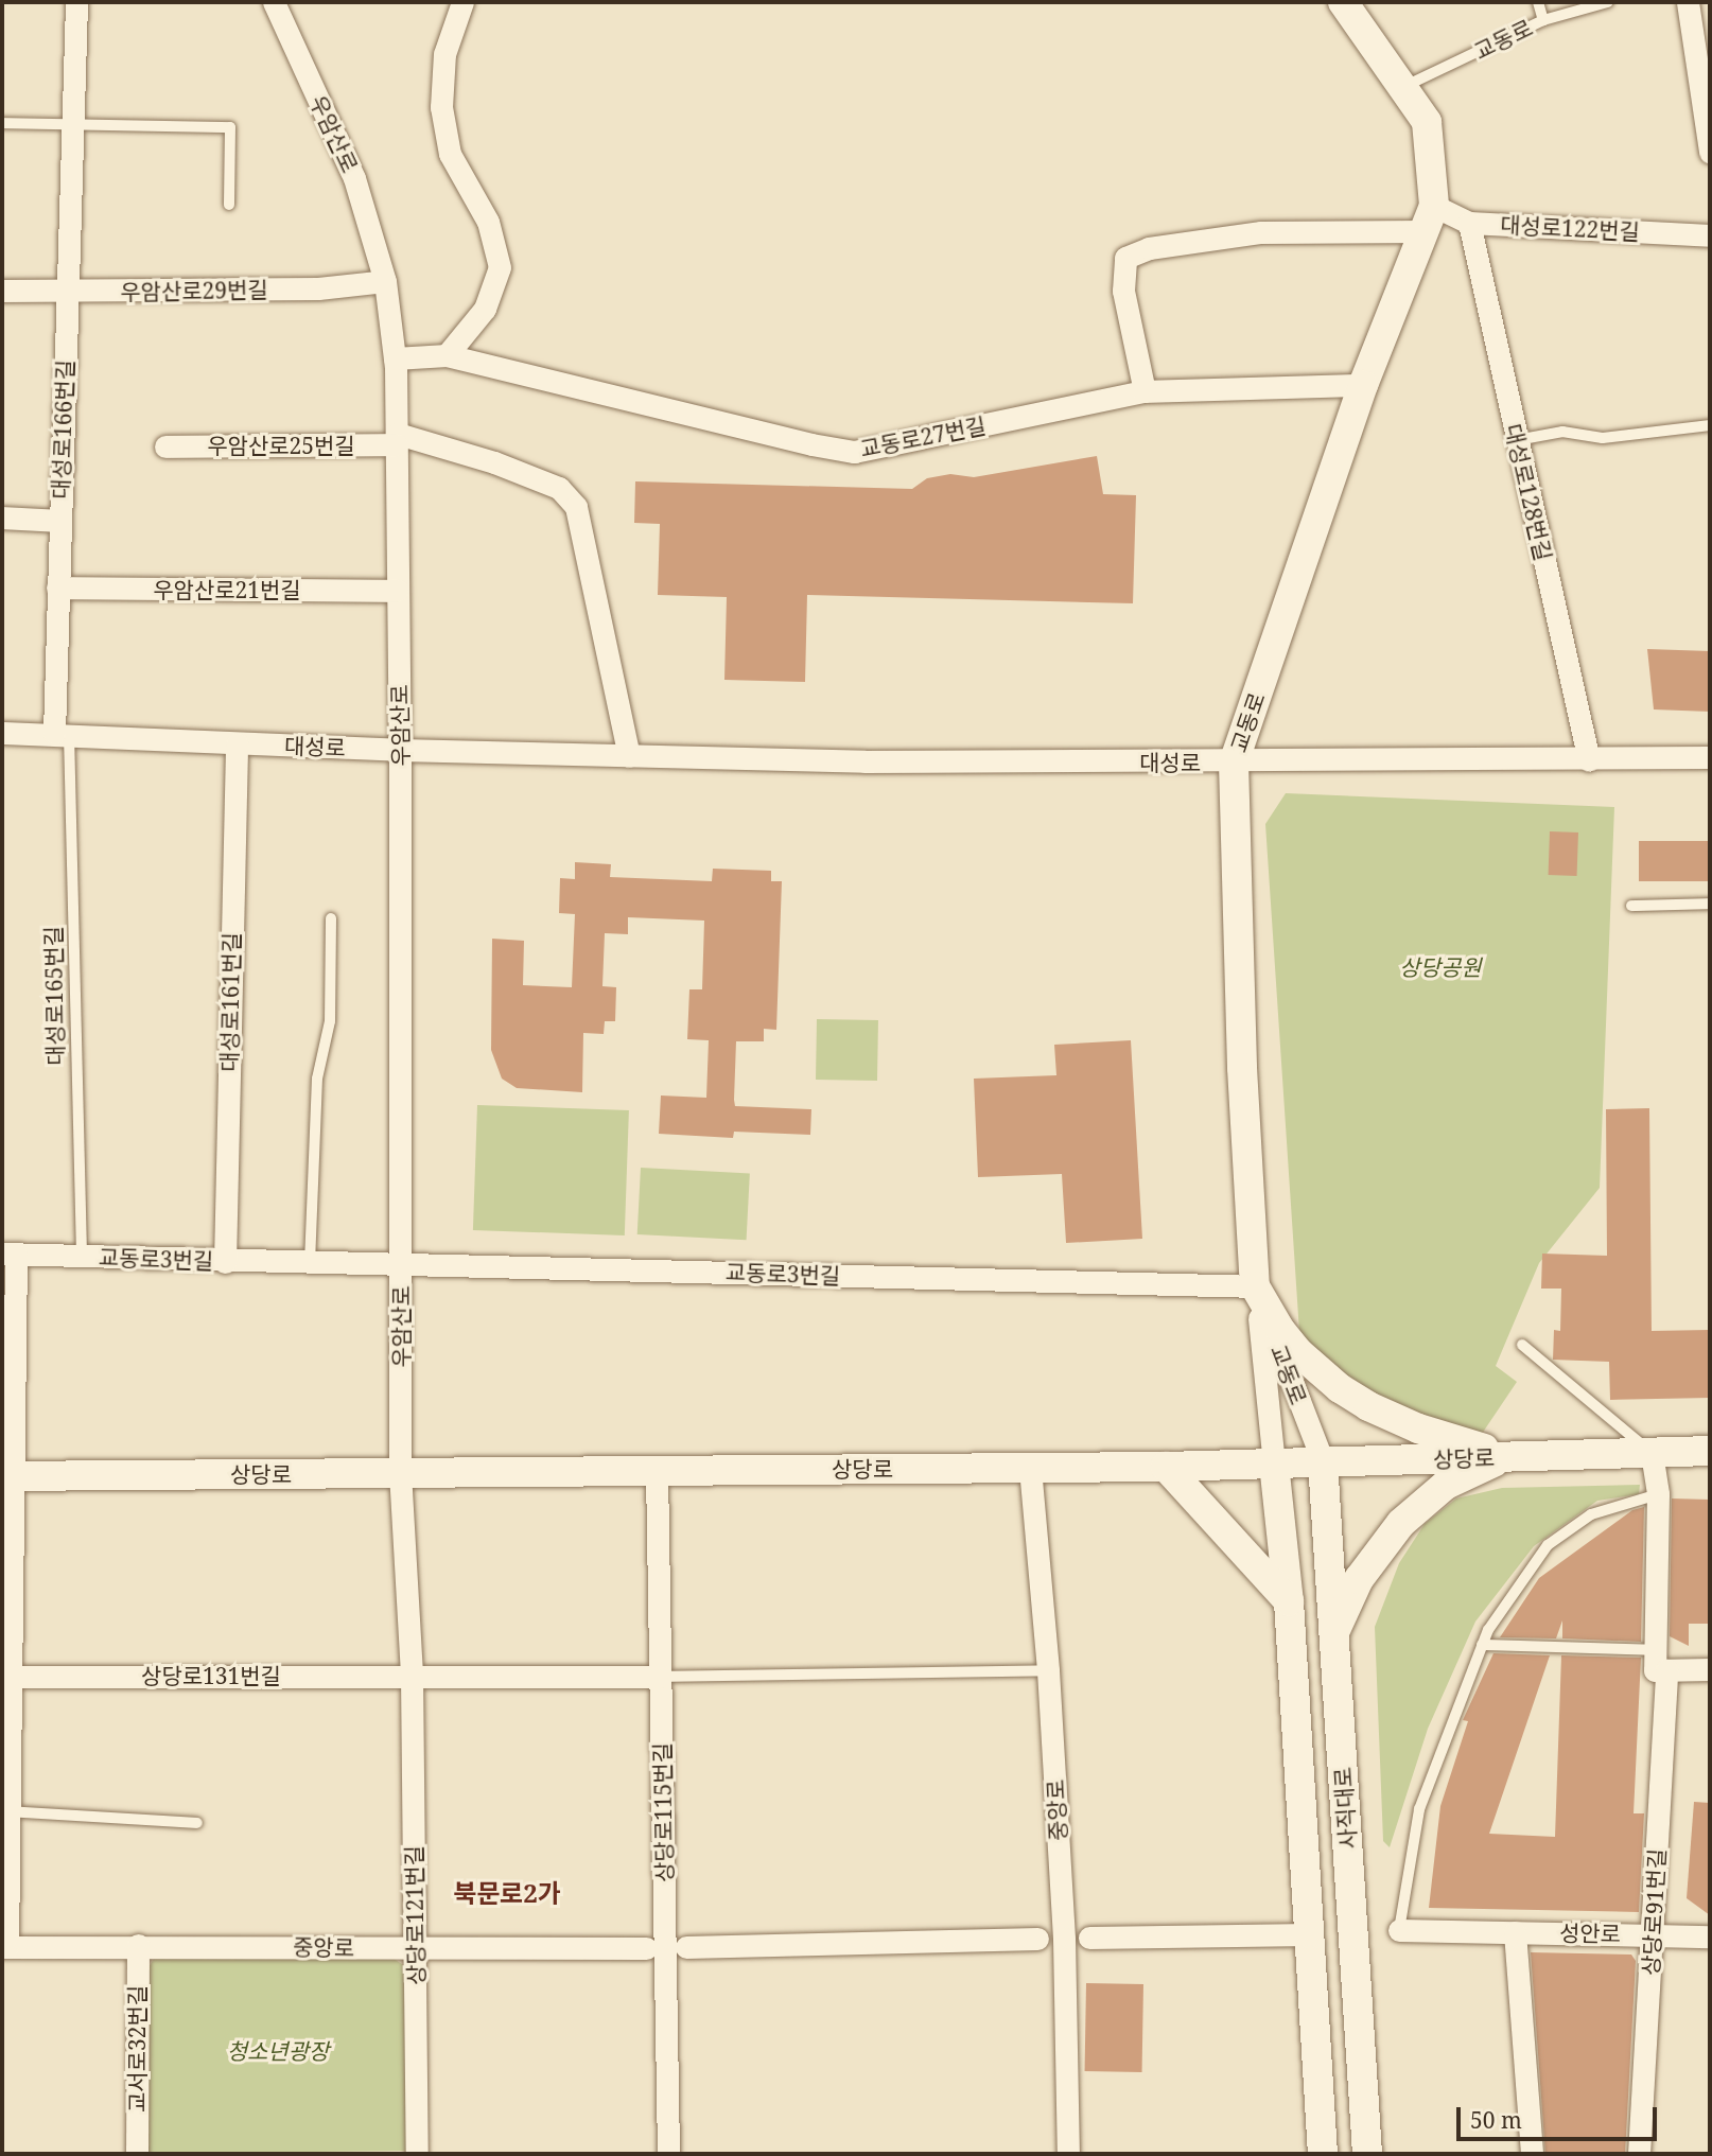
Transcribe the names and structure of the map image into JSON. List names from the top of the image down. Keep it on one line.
{"streets":{"main road":["교동로","상당로","사직대로"],"street":["우암산로","대성로122번길","우암산로29번길","대성로166번길","교동로27번길","우암산로25번길","대성로128번길","우암산로21번길","대성로","대성로161번길","교동로3번길","상당로131번길","중앙로","상당로115번길","상당로91번길","상당로121번길","성안로","교서로32번길"],"lane":["대성로165번길"]},"crossings":[["교동로","대성로122번길"],["교동로","교동로27번길"],["교동로","대성로"],["교동로","교동로3번길"],["교동로","상당로"],["교동로","사직대로"],["우암산로","우암산로29번길"],["우암산로","교동로27번길"],["우암산로","우암산로25번길"],["우암산로","우암산로21번길"],["우암산로","대성로"],["우암산로","교동로3번길"],["우암산로","상당로"],["우암산로","상당로121번길"],["대성로122번길","대성로128번길"],["우암산로29번길","대성로166번길"],["대성로166번길","우암산로21번길"],["대성로166번길","대성로"],["대성로166번길","대성로165번길"],["대성로128번길","대성로"],["대성로","대성로165번길"],["대성로","대성로161번길"],["대성로165번길","교동로3번길"],["대성로161번길","교동로3번길"],["상당로","사직대로"],["상당로","중앙로"],["상당로","상당로115번길"],["상당로","상당로91번길"],["상당로","상당로121번길"],["상당로131번길","상당로121번길"],["중앙로","상당로121번길"],["중앙로","교서로32번길"],["상당로91번길","성안로"]],"districts":["북문로2가"],"parks":["상당공원","청소년광장"],"scale_bar":"50 m"}
